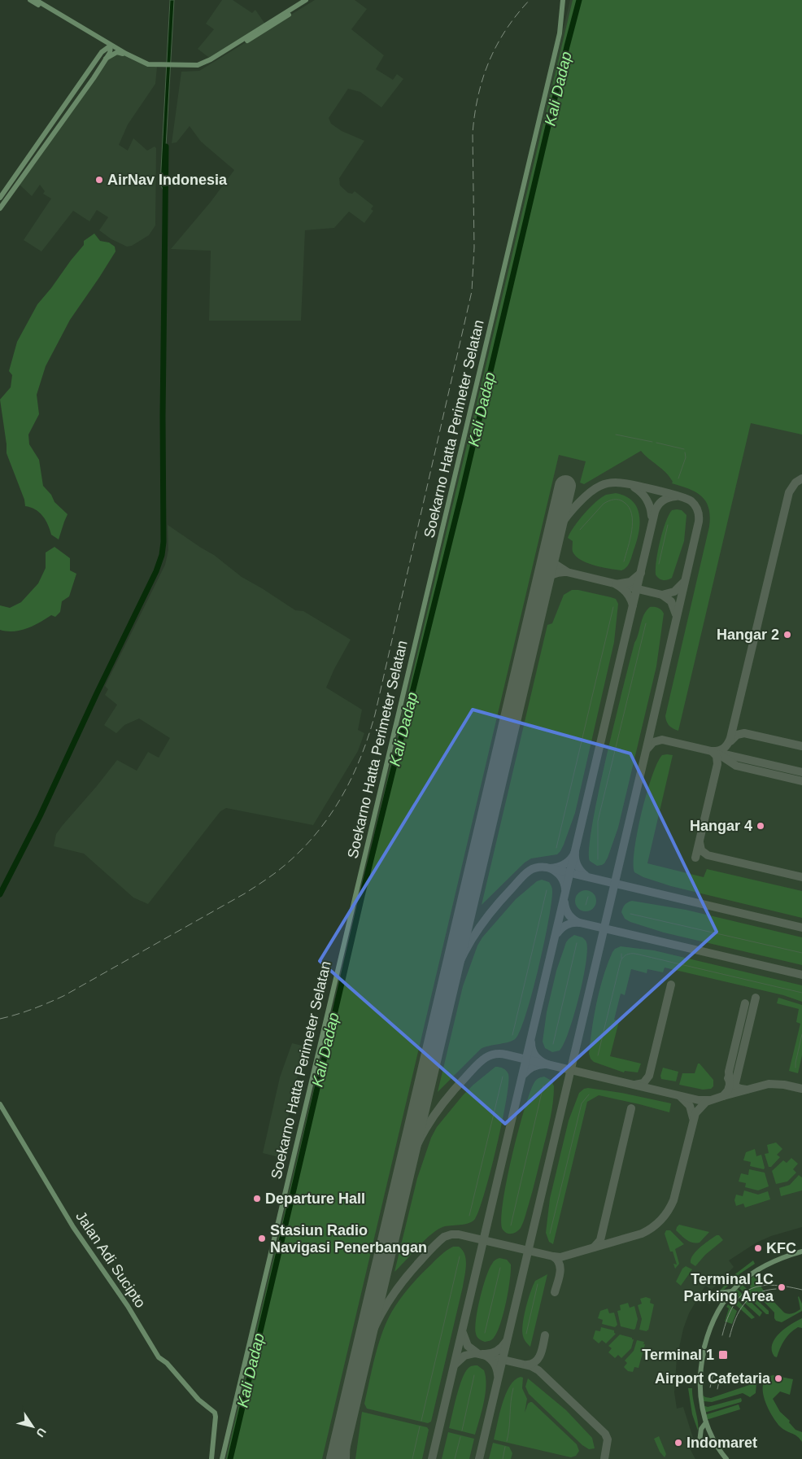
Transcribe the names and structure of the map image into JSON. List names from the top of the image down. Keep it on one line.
{"streets":{"main road":["Soekarno Hatta Perimeter Selatan","Jalan Adi Sucipto"]},"water":["Kali Dadap"],"places":{"other":["AirNav Indonesia","Hangar 2","Hangar 4","Departure Hall","Stasiun Radio Navigasi Penerbangan","KFC","Terminal 1C Parking Area","Airport Cafetaria","Indomaret"],"transit":["Terminal 1"]},"north":"bottom right"}
